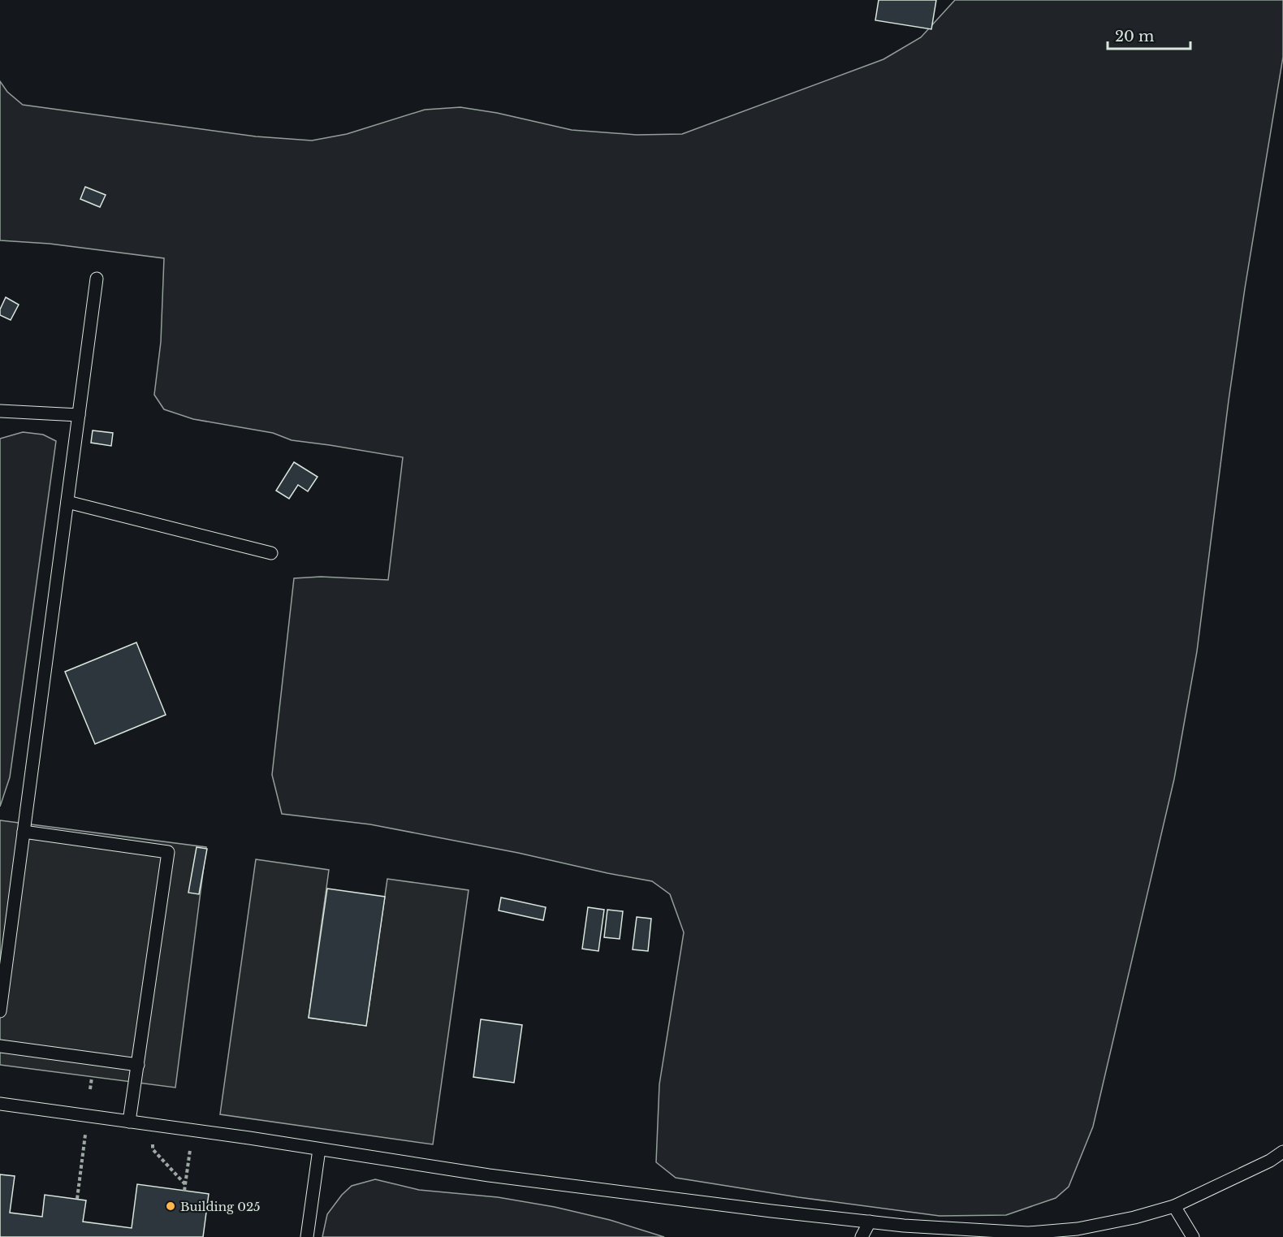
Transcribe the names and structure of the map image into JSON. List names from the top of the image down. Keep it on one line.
{"places":["Building 025"],"scale_bar":"20 m"}
